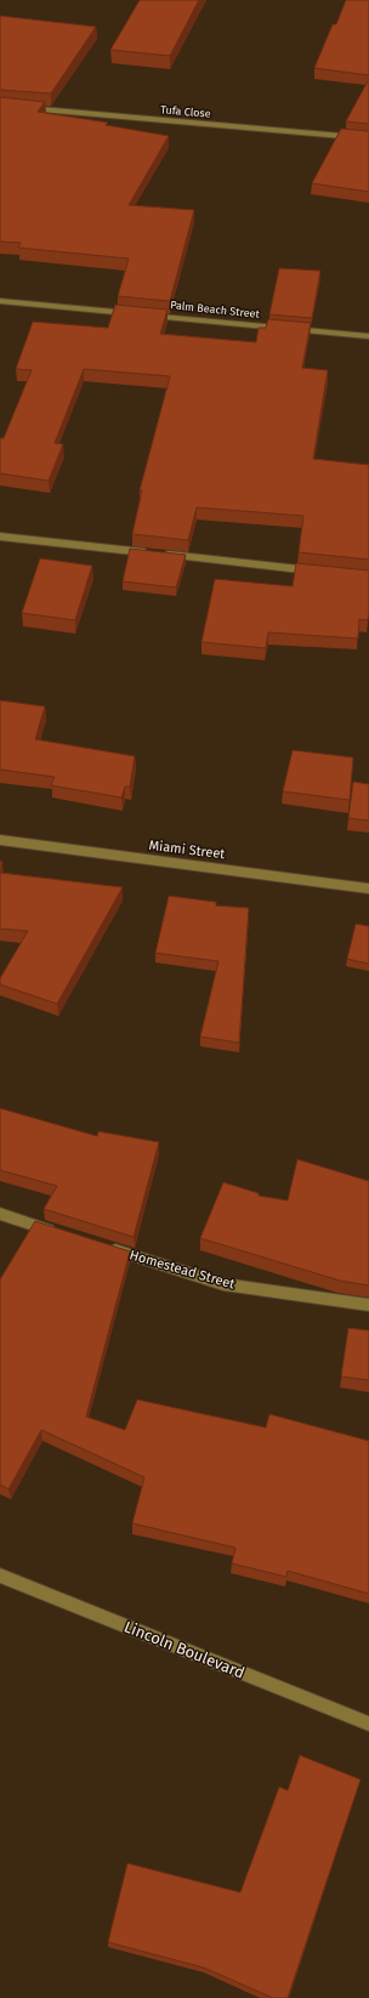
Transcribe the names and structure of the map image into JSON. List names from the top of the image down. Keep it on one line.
{"streets":{"street":["Tufa Close","Palm Beach Street","Miami Street","Homestead Street","Lincoln Boulevard"]}}
